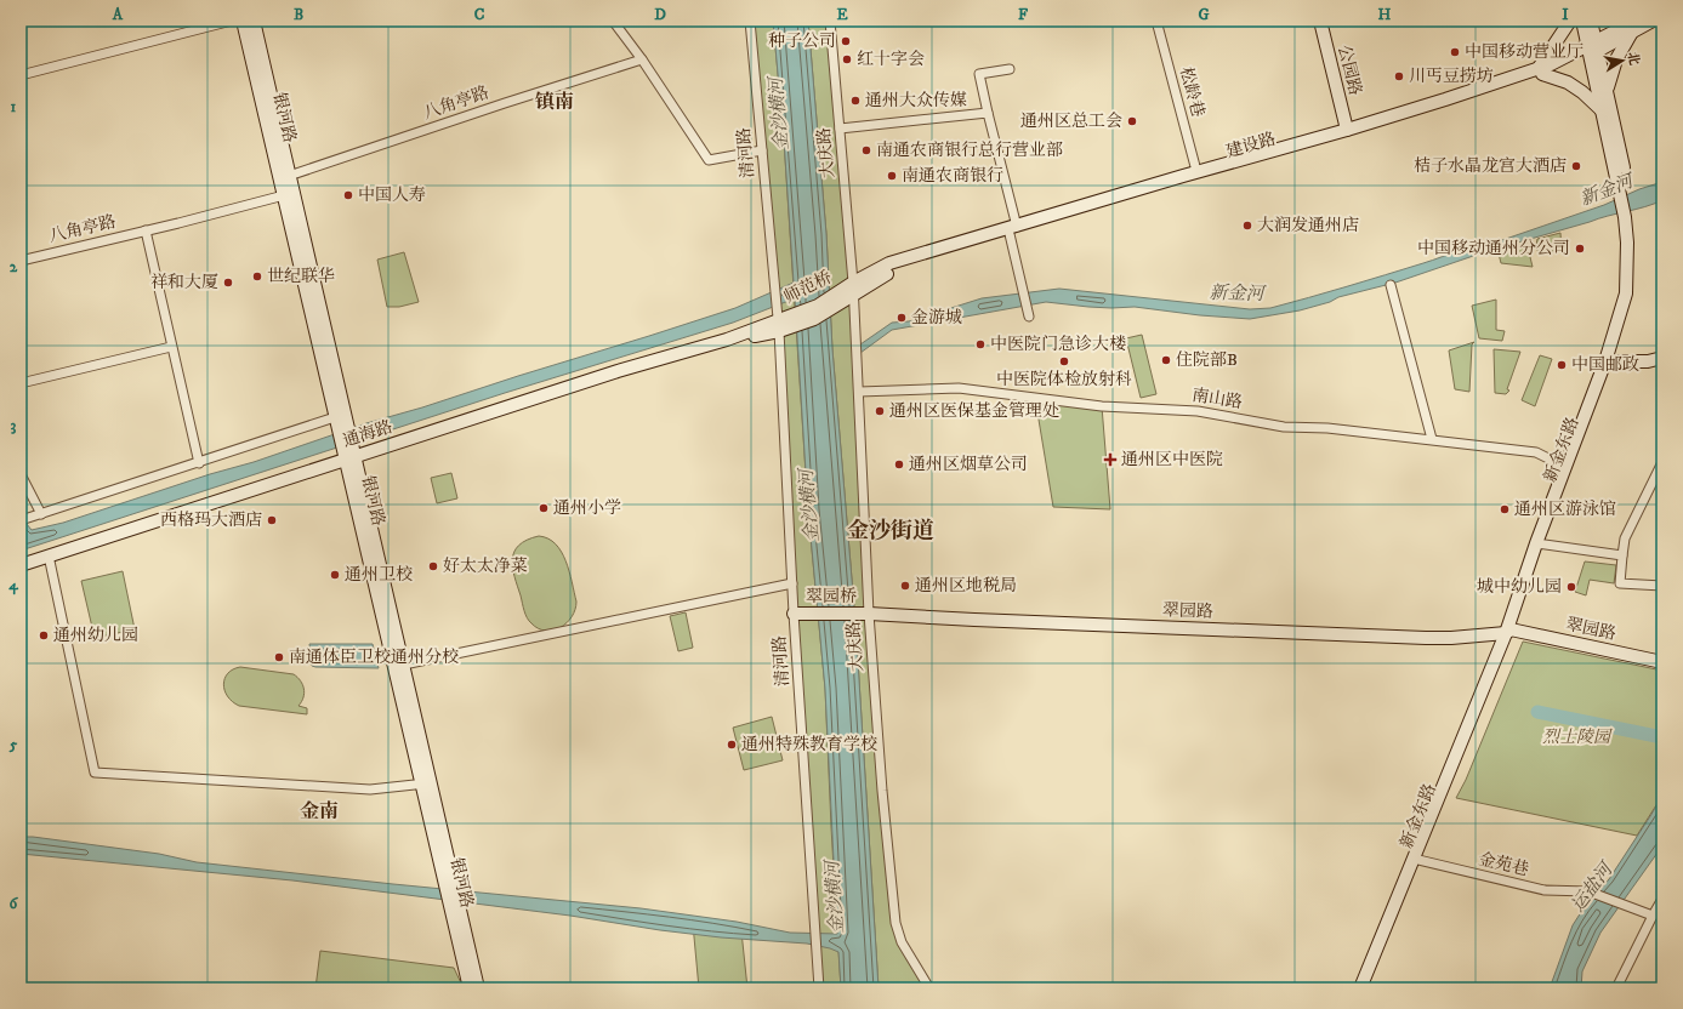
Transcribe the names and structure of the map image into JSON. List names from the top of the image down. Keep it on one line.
{"streets":{"street":["公园路","松龄巷","八角亭路","银河路","建设路","清河路","大庆路","师范桥","南山路","通海路","新金东路","翠园桥","翠园路","金苑巷"]},"crossings":[["公园路","建设路"],["松龄巷","建设路"],["八角亭路","银河路"],["银河路","通海路"],["建设路","大庆路"],["建设路","师范桥"],["建设路","新金东路"],["清河路","师范桥"],["清河路","通海路"],["清河路","翠园桥"],["大庆路","师范桥"],["大庆路","南山路"],["大庆路","翠园桥"],["大庆路","翠园路"],["师范桥","通海路"],["南山路","新金东路"],["新金东路","翠园路"],["新金东路","金苑巷"],["翠园桥","翠园路"]],"districts":["镇南","金沙街道","金南"],"water":["金沙横河","新金河","运盐河"],"parks":["烈士陵园"],"places":{"other":["种子公司","中国移动营业厅","红十字会","川丐豆捞坊","通州大众传媒","通州区总工会","南通农商银行总行营业部","桔子水晶龙宫大酒店","南通农商银行","中国人寿","大润发通州店","中国移动通州分公司","世纪联华","祥和大厦","金游城","中医院门急诊大楼","住院部B","中医院体检放射科","中国邮政","通州区医保基金管理处","通州区烟草公司","通州小学","通州区游泳馆","西格玛大酒店","好太太净菜","通州卫校","通州区地税局","城中幼儿园","通州幼儿园","南通体臣卫校通州分校","通州特殊教育学校"],"health":["通州区中医院"]},"north":"right","grid":{"columns":["A","B","C","D","E","F","G","H","I"],"rows":["1","2","3","4","5","6"]}}
